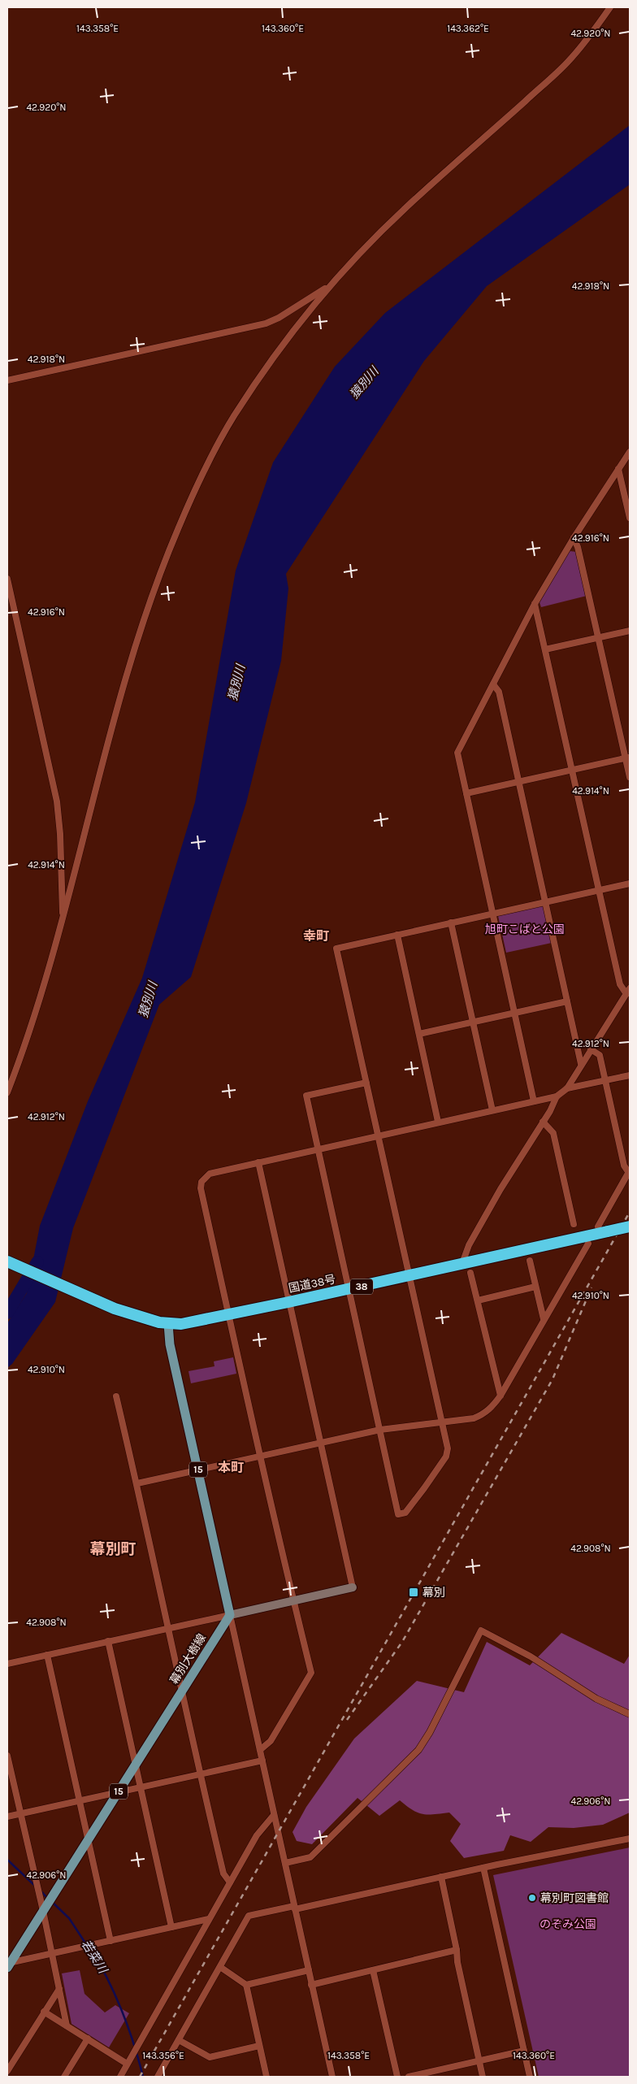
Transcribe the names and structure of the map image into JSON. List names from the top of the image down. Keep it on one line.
{"streets":{"highway":["国道38号","38"],"main road":["15","幕別大樹線"]},"crossings":[["国道38号","15"],["15","幕別大樹線"]],"districts":["幸町","本町","幕別町"],"water":["猿別川","若菜川"],"parks":["旭町こばと公園","のぞみ公園"],"places":{"transit":["幕別"],"other":["幕別町図書館"]},"coordinates":["143.358°E","143.360°E","143.362°E","42.920°N","42.918°N","42.916°N","42.914°N","42.912°N","42.910°N","42.908°N","42.906°N","143.356°E"]}
